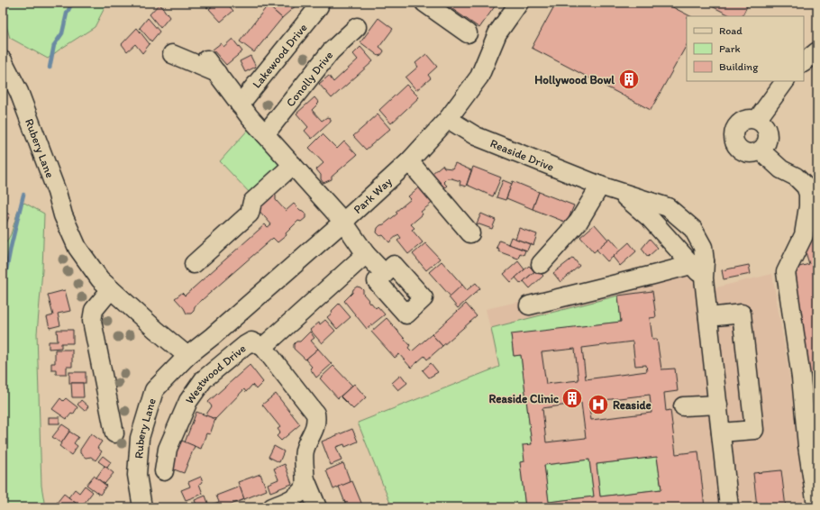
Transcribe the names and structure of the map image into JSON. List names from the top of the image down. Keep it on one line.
{"streets":{"street":["Lakewood Drive","Conolly Drive","Rubery Lane","Reaside Drive","Park Way","Westwood Drive"]},"crossings":[["Rubery Lane","Park Way"],["Reaside Drive","Park Way"]],"places":{"building":["Hollywood Bowl","Reaside Clinic"],"hospital":["Reaside"]},"legend":["Road","Park","Building"]}
